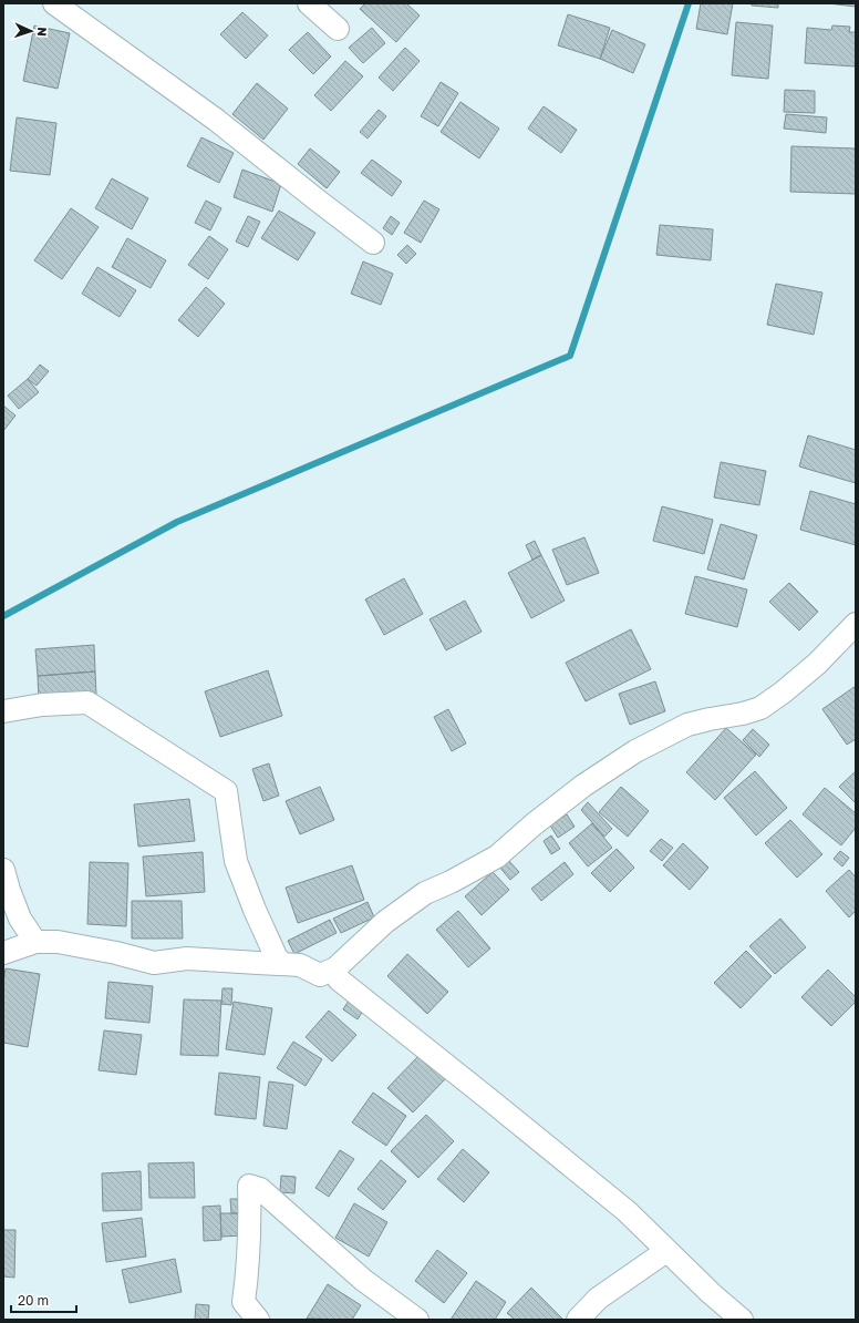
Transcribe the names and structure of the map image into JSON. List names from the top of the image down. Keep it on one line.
{"scale_bar":"20 m","north":"right"}
